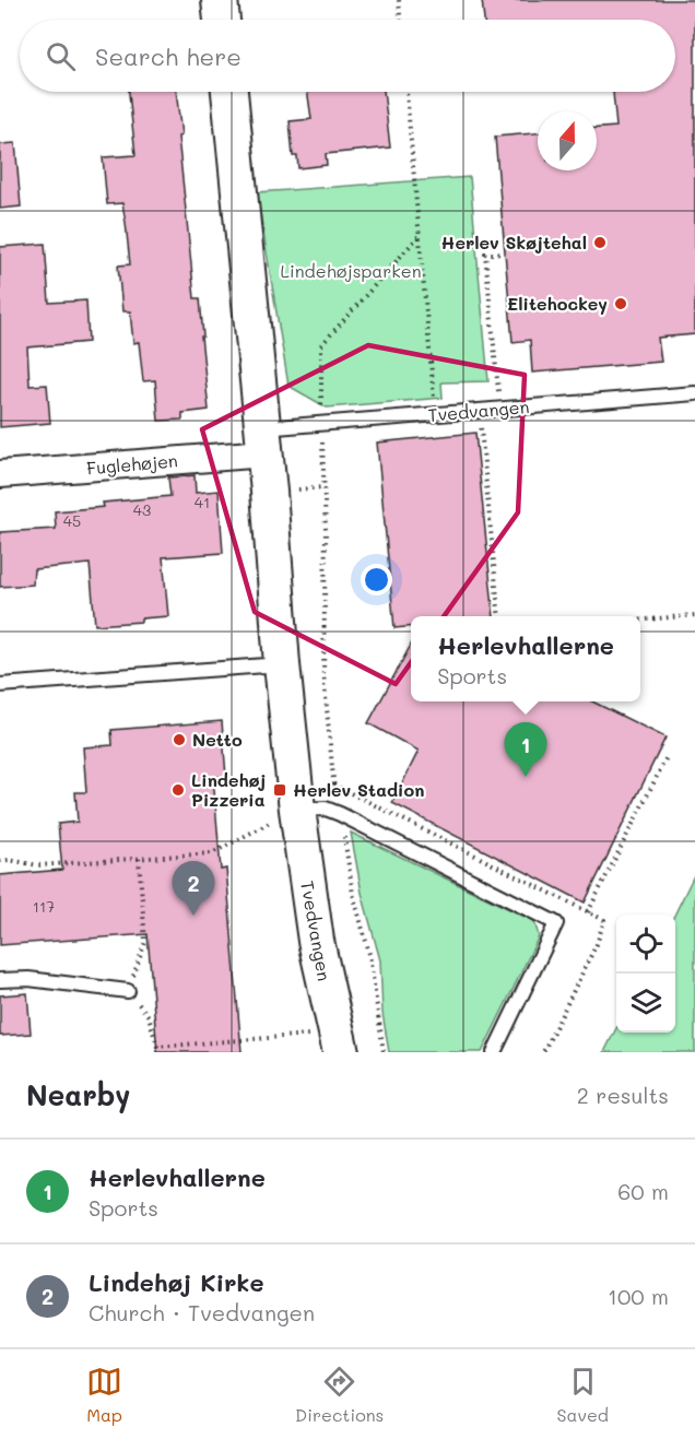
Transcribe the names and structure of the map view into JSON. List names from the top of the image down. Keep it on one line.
{"streets":{"street":["Tvedvangen","Fuglehøjen"]},"crossings":[["Tvedvangen","Fuglehøjen"]],"parks":["Lindehøjsparken"],"places":{"other":["Herlev Skøjtehal","Elitehockey","Netto","Lindehøj Pizzeria"],"transit":["Herlev Stadion"]},"house_numbers":["41","43","45","117"],"north":"top","page":{"search":"Search here","popup":["Herlevhallerne","Sports"],"pins":["1","2"],"heading":["Nearby","2 results"],"list":[{"mark":"1","name":"Herlevhallerne","note":"Sports","value":"60 m"},{"mark":"2","name":"Lindehøj Kirke","note":"Church · Tvedvangen","value":"100 m"}],"nav":["Map","Directions","Saved"]}}
